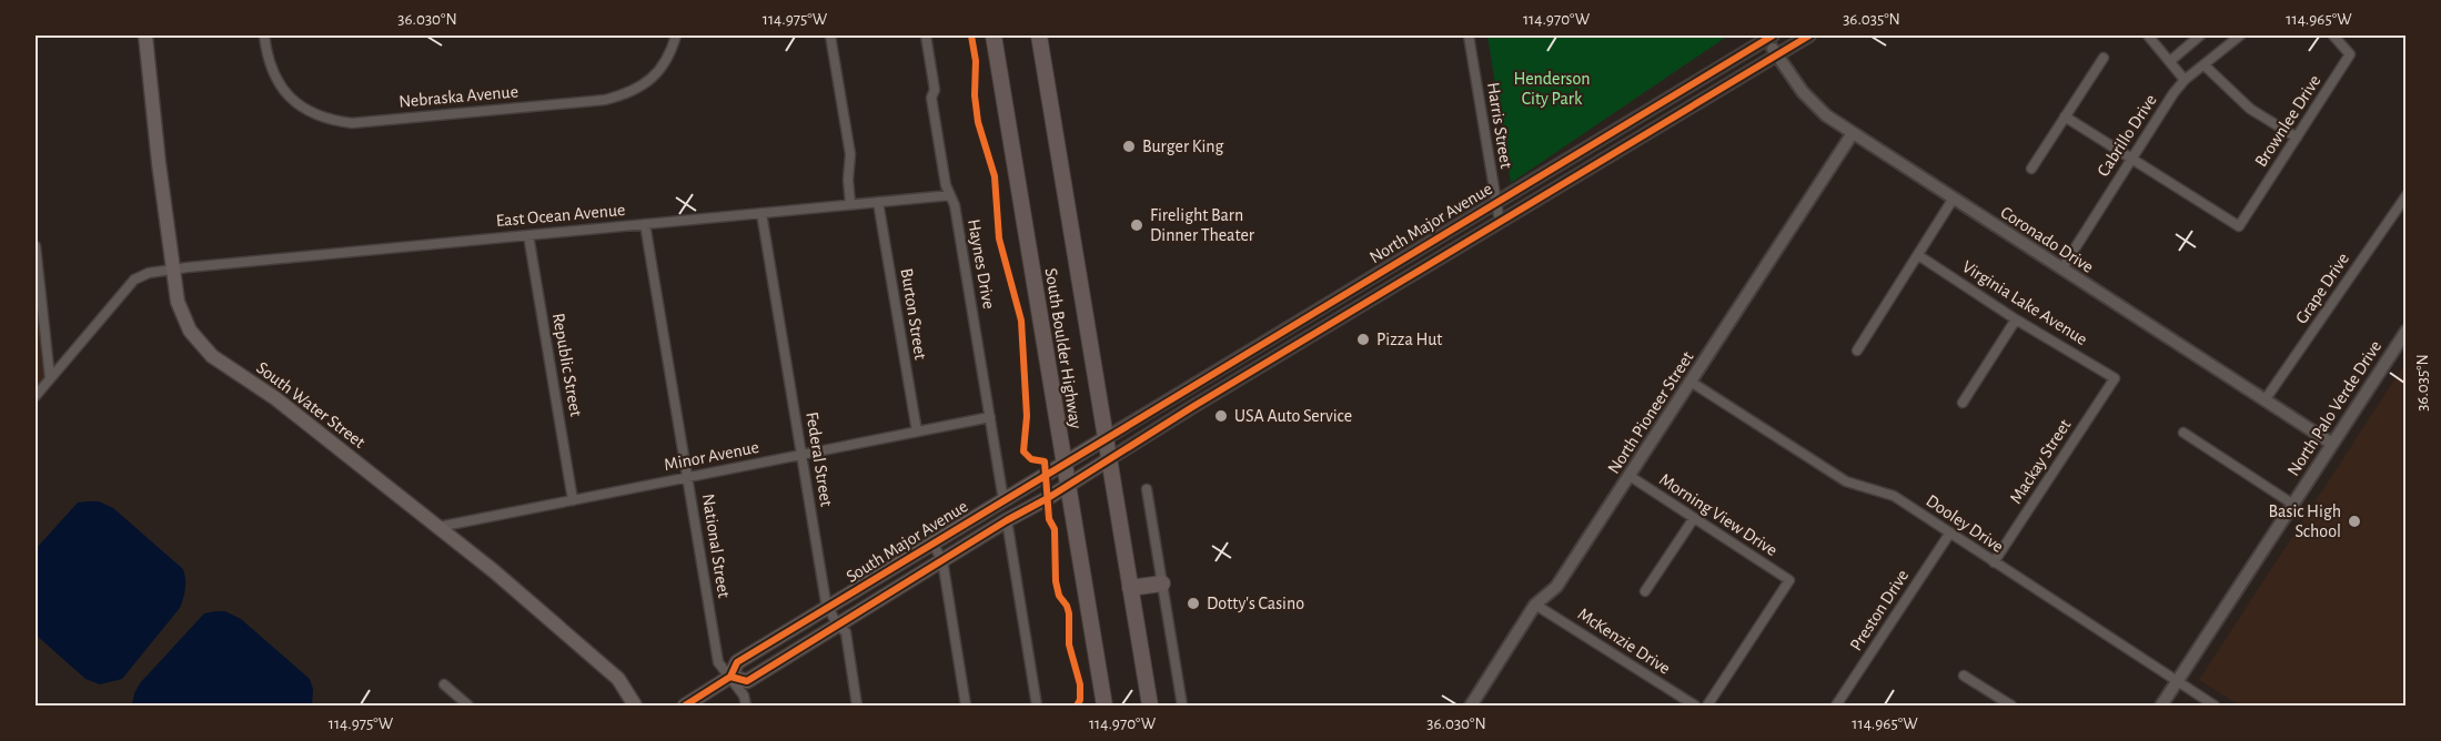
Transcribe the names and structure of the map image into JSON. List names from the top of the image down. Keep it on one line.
{"streets":{"main road":["South Boulder Highway","South Water Street","South Major Avenue"],"street":["Nebraska Avenue","Brownlee Drive","Harris Street","Cabrillo Drive","East Ocean Avenue","North Major Avenue","Coronado Drive","Haynes Drive","Grape Drive","Virginia Lake Avenue","Burton Street","Republic Street","North Palo Verde Drive","North Pioneer Street","Minor Avenue","Federal Street","Mackay Street","Morning View Drive","Dooley Drive","National Street","Preston Drive","McKenzie Drive"]},"crossings":[["Brownlee Drive","Cabrillo Drive"],["Harris Street","North Major Avenue"],["Cabrillo Drive","Coronado Drive"],["East Ocean Avenue","Haynes Drive"],["East Ocean Avenue","Burton Street"],["East Ocean Avenue","Republic Street"],["East Ocean Avenue","South Water Street"],["East Ocean Avenue","Federal Street"],["East Ocean Avenue","National Street"],["North Major Avenue","Coronado Drive"],["North Major Avenue","South Boulder Highway"],["North Major Avenue","South Major Avenue"],["Coronado Drive","Grape Drive"],["Coronado Drive","North Palo Verde Drive"],["Coronado Drive","North Pioneer Street"],["Haynes Drive","Minor Avenue"],["Haynes Drive","South Major Avenue"],["Virginia Lake Avenue","Mackay Street"],["Burton Street","Minor Avenue"],["South Boulder Highway","South Major Avenue"],["Republic Street","Minor Avenue"],["South Water Street","Minor Avenue"],["North Palo Verde Drive","Dooley Drive"],["North Pioneer Street","Morning View Drive"],["North Pioneer Street","Dooley Drive"],["North Pioneer Street","McKenzie Drive"],["Minor Avenue","Federal Street"],["Minor Avenue","National Street"],["Federal Street","South Major Avenue"],["Mackay Street","Dooley Drive"],["Dooley Drive","Preston Drive"],["South Major Avenue","National Street"]],"parks":["Henderson City Park"],"places":["Burger King","Firelight Barn Dinner Theater","Pizza Hut","USA Auto Service","Basic High School","Dotty's Casino"],"coordinates":["36.030°N","114.975°W","114.970°W","36.035°N","114.965°W"]}
